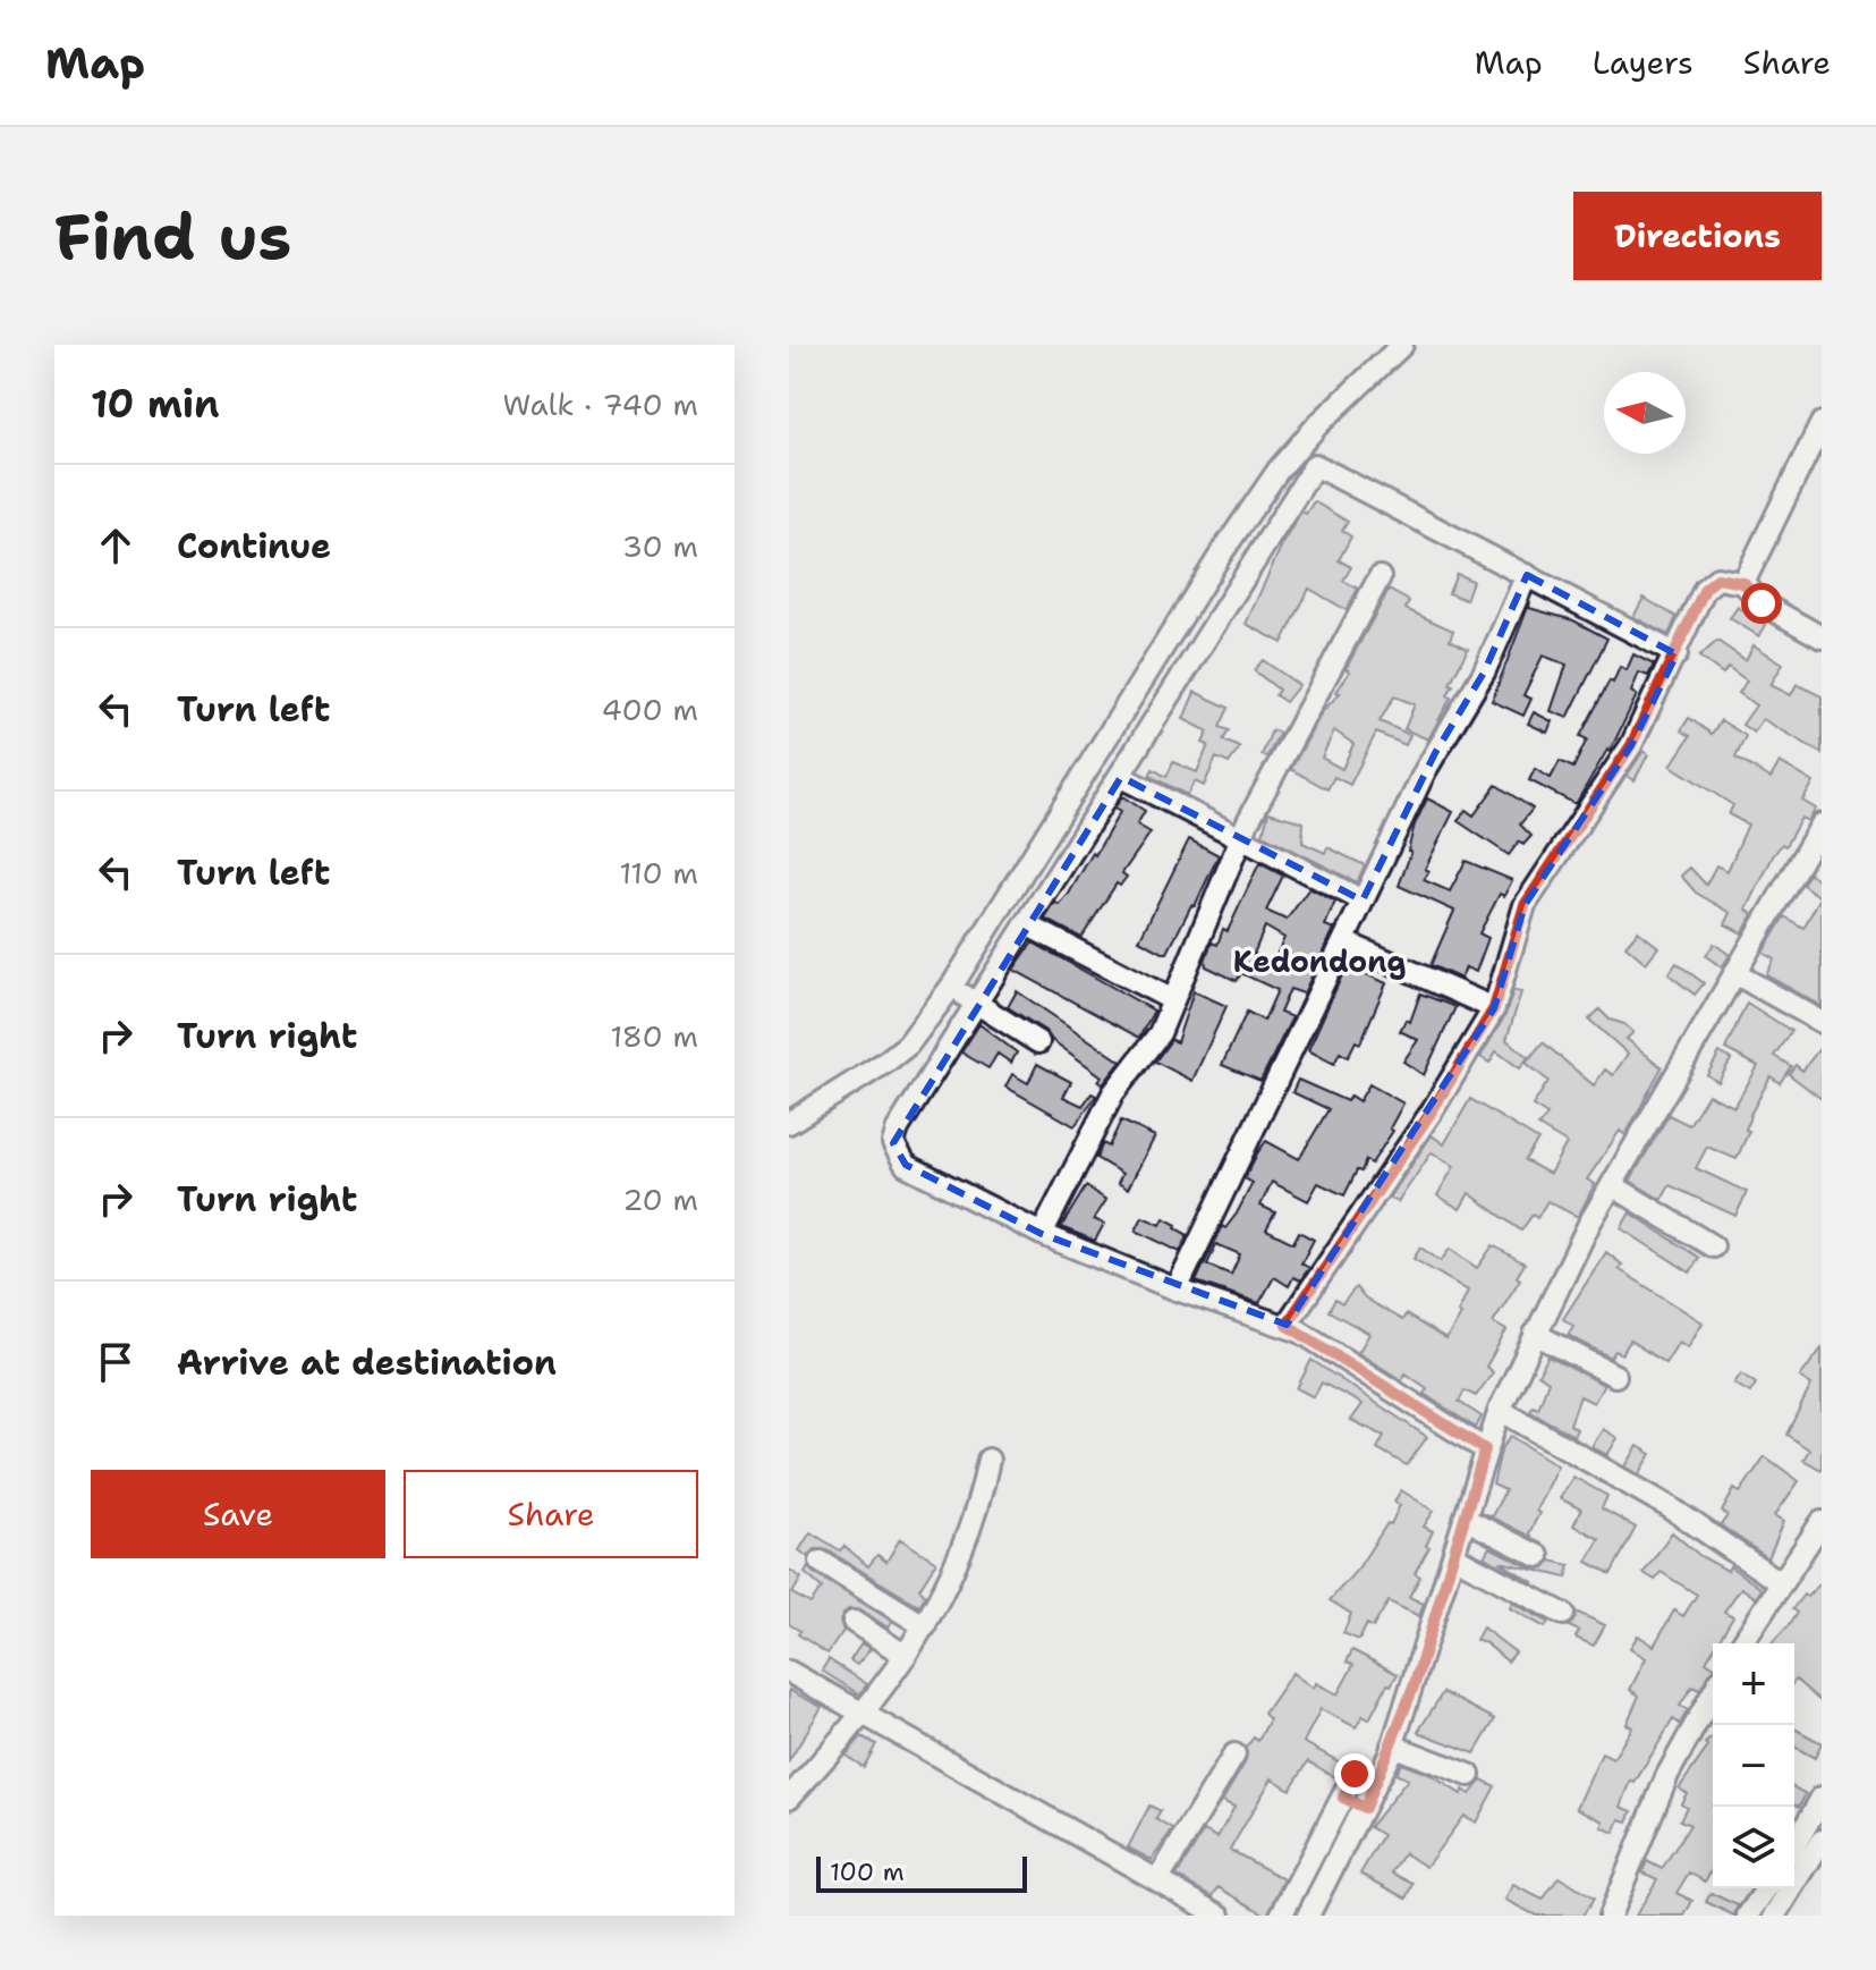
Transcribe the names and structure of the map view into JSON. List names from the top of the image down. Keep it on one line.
{"districts":["Kedondong"],"scale_bar":"100 m","north":"left","page":{"header":"Map","nav":["Map","Layers","Share"],"buttons":["Directions",["Save","Share"]],"title":"Find us","heading":["10 min","Walk · 740 m"],"list":[["Continue","30 m"],["Turn left","400 m"],["Turn left","110 m"],["Turn right","180 m"],["Turn right","20 m"],"Arrive at destination"],"map_buttons":["+","−"],"scale":"100 m"}}
